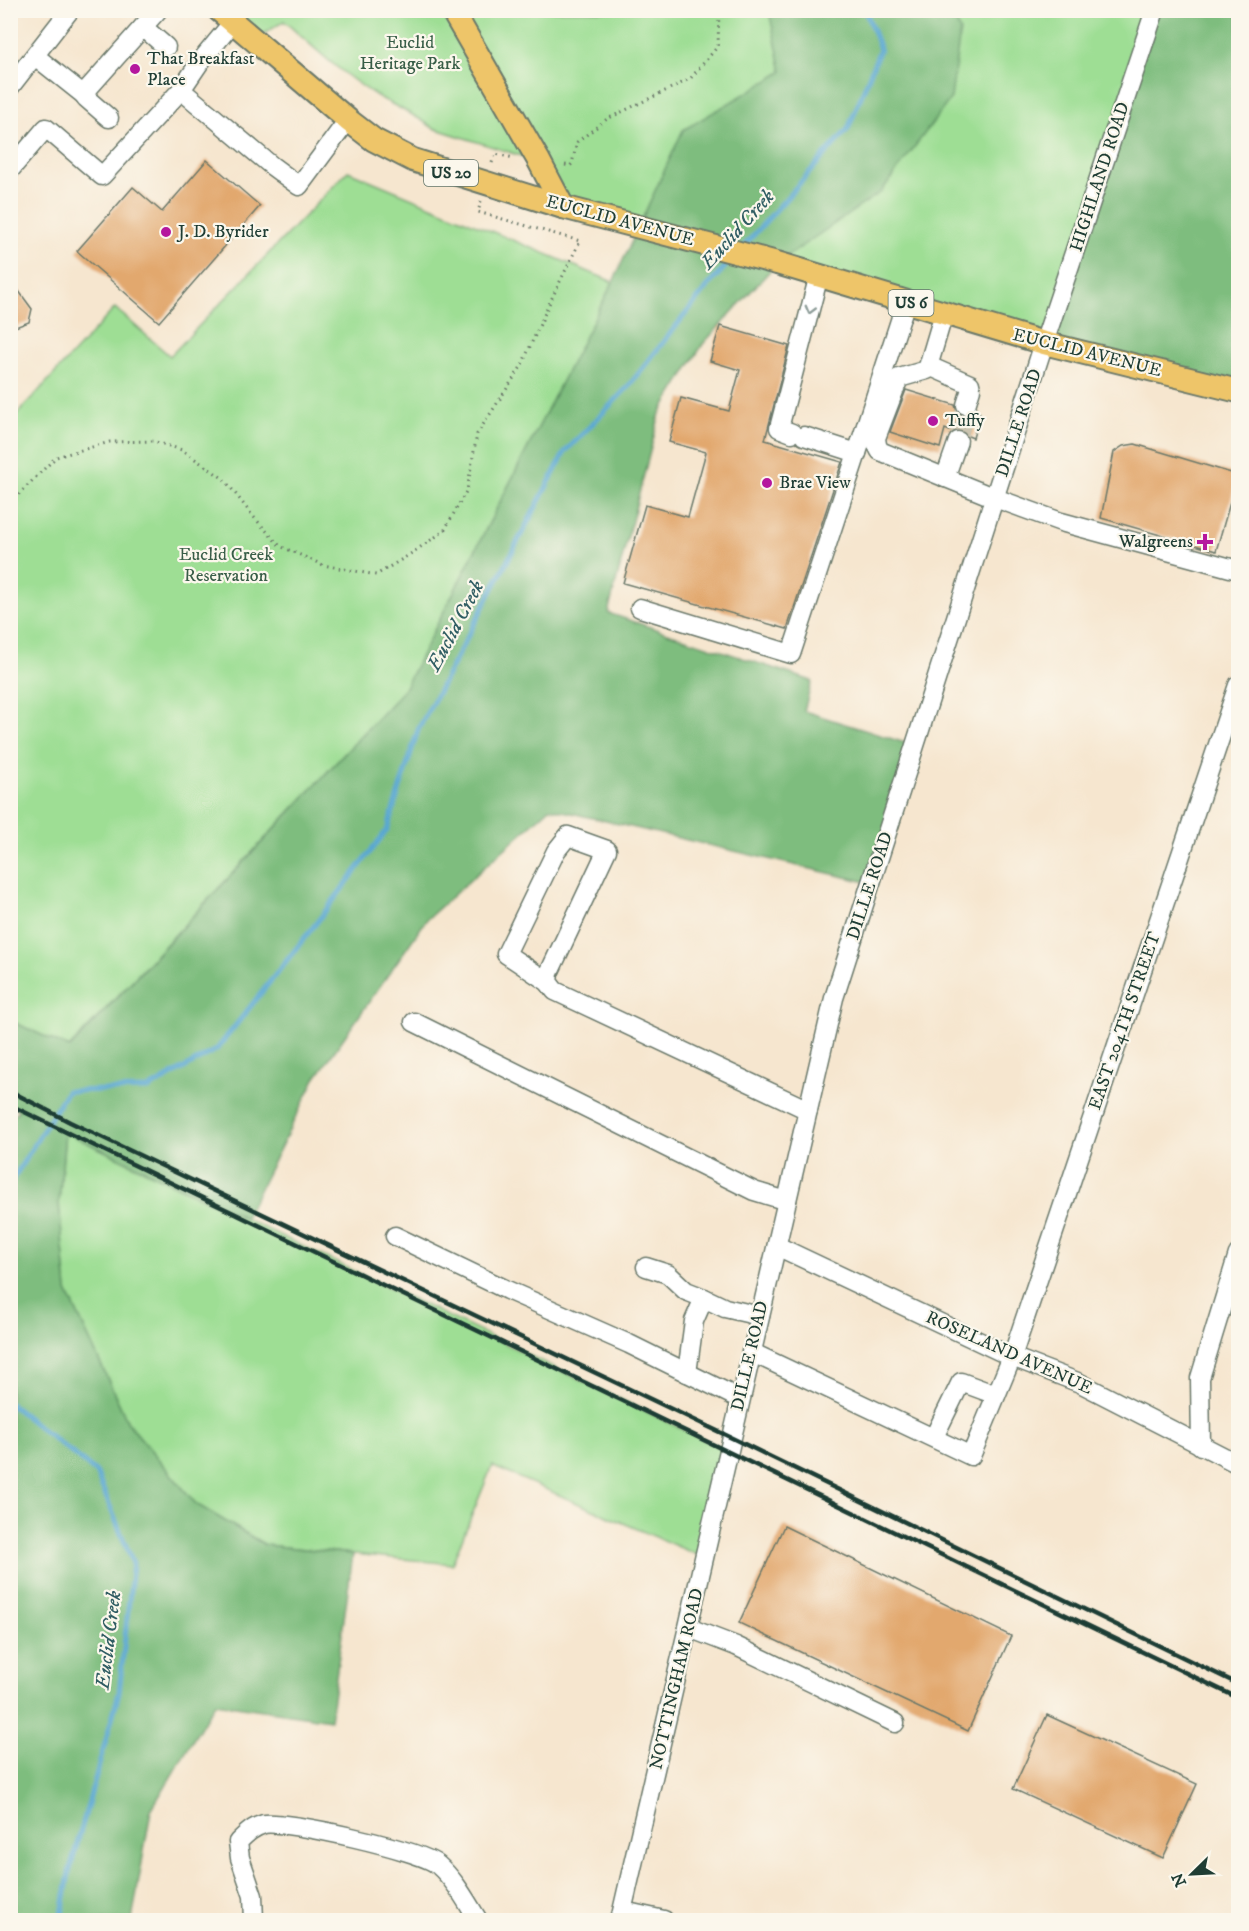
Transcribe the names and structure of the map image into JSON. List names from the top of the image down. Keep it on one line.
{"streets":{"main road":["US 20","EUCLID AVENUE","US 6"],"street":["HIGHLAND ROAD","DILLE ROAD","EAST 204TH STREET","ROSELAND AVENUE","NOTTINGHAM ROAD"]},"crossings":[["HIGHLAND ROAD","EUCLID AVENUE"],["HIGHLAND ROAD","DILLE ROAD"],["EUCLID AVENUE","DILLE ROAD"],["DILLE ROAD","ROSELAND AVENUE"],["DILLE ROAD","NOTTINGHAM ROAD"],["EAST 204TH STREET","ROSELAND AVENUE"]],"water":["Euclid Creek"],"parks":["Euclid Heritage Park","Euclid Creek Reservation"],"places":{"other":["That Breakfast Place","J. D. Byrider","Tuffy","Brae View"],"health":["Walgreens"]},"north":"bottom left"}
